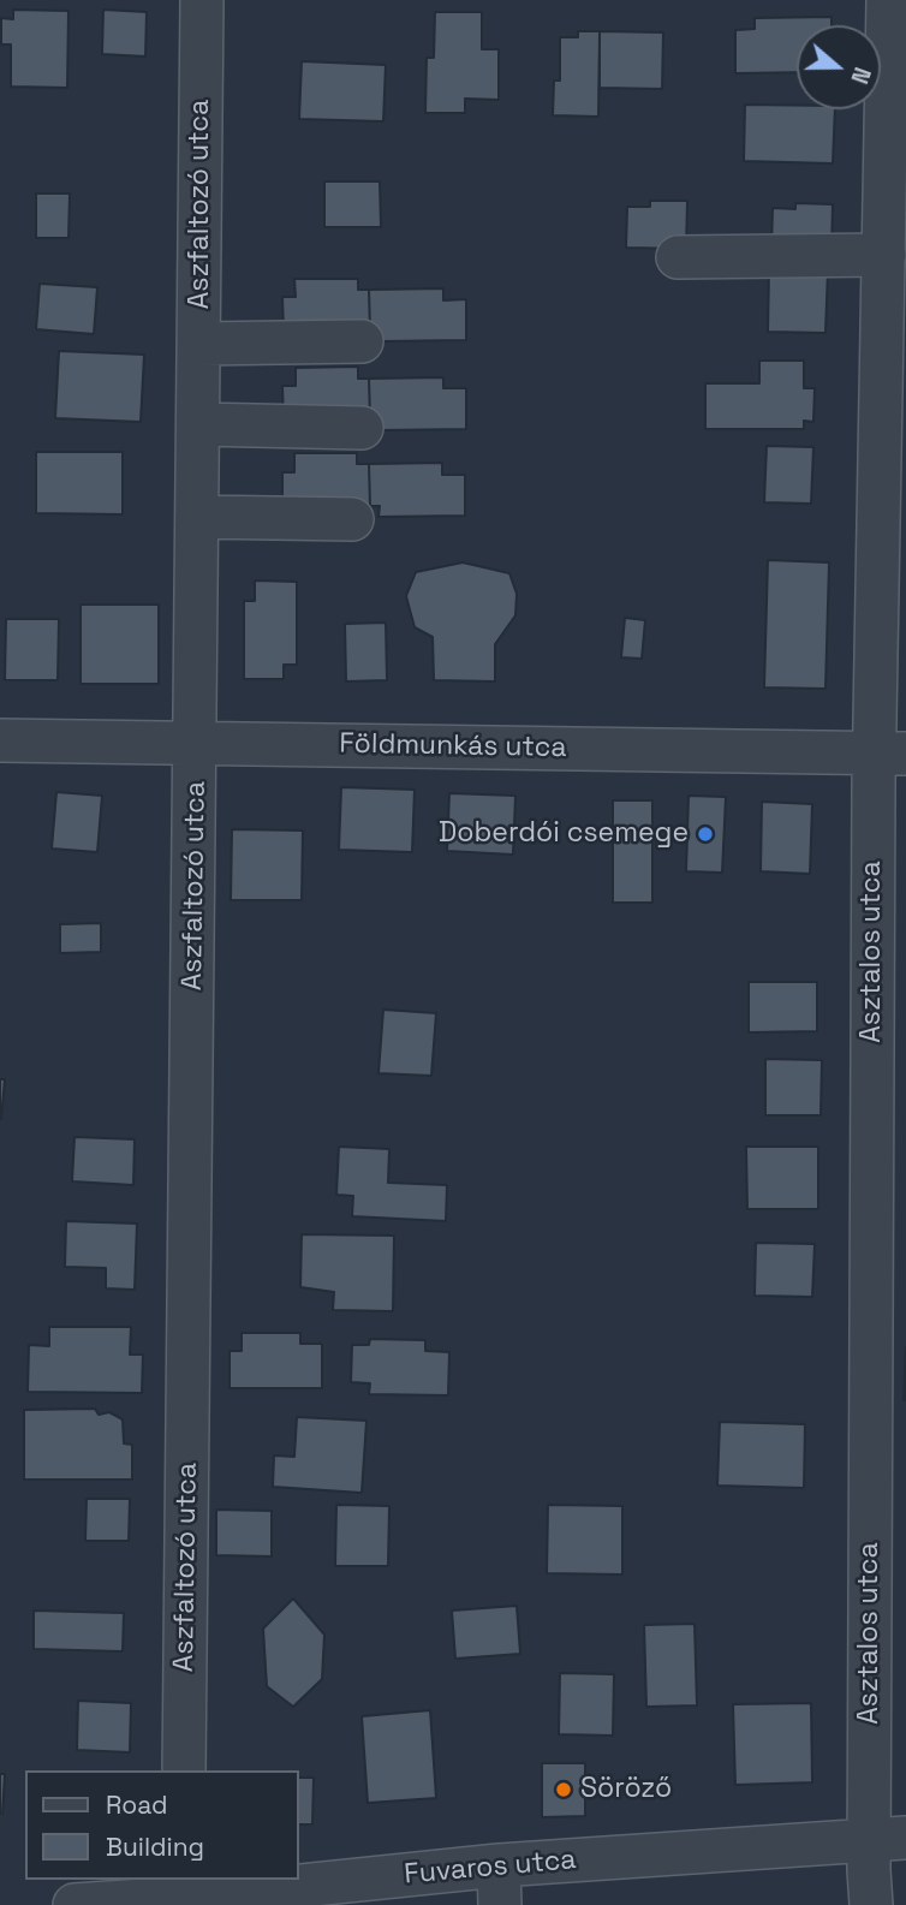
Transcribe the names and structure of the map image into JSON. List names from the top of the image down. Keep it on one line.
{"streets":{"street":["Aszfaltozó utca","Földmunkás utca","Asztalos utca","Fuvaros utca"]},"crossings":[["Aszfaltozó utca","Földmunkás utca"],["Földmunkás utca","Asztalos utca"],["Asztalos utca","Fuvaros utca"]],"places":["Doberdói csemege","Söröző"],"legend":["Road","Building"],"north":"right"}
